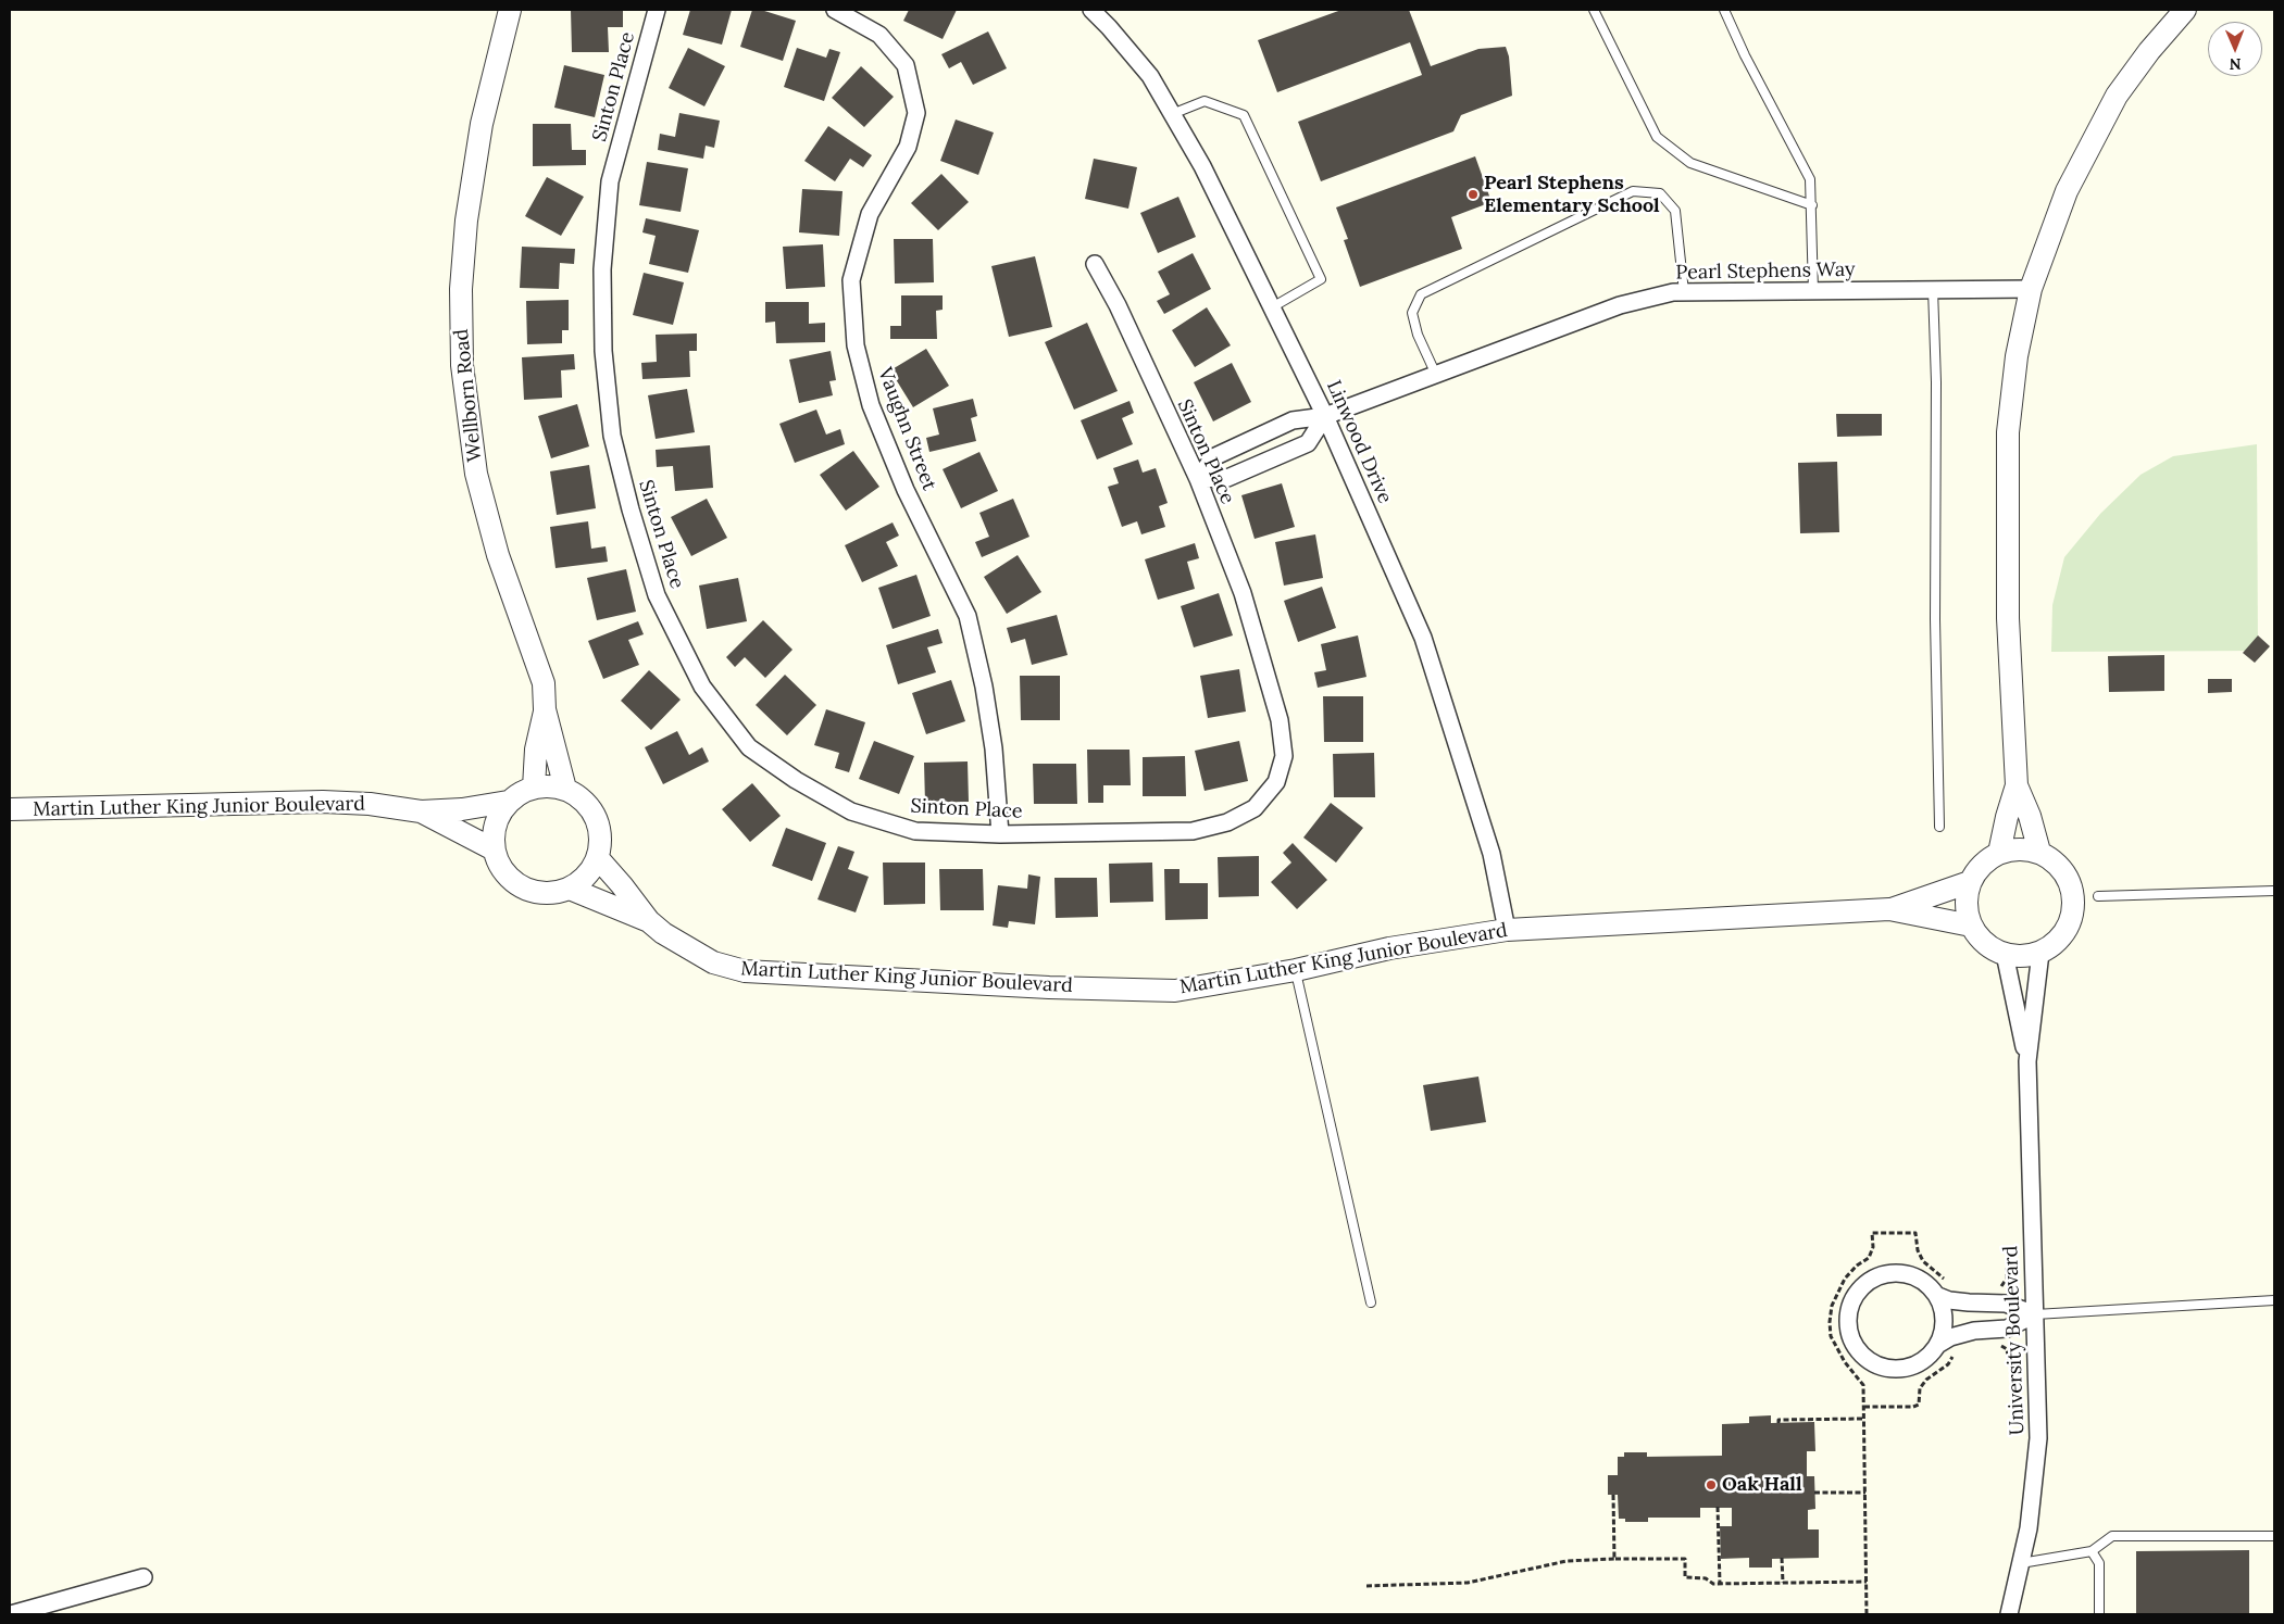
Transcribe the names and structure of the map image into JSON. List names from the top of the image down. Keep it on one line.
{"streets":{"street":["Sinton Place","Pearl Stephens Way","Wellborn Road","Vaughn Street","Linwood Drive","Martin Luther King Junior Boulevard","University Boulevard"]},"crossings":[["Sinton Place","Pearl Stephens Way"],["Sinton Place","Vaughn Street"],["Pearl Stephens Way","Linwood Drive"],["Linwood Drive","Martin Luther King Junior Boulevard"],["Martin Luther King Junior Boulevard","University Boulevard"]],"places":["Pearl Stephens Elementary School","Oak Hall"],"north":"bottom"}
